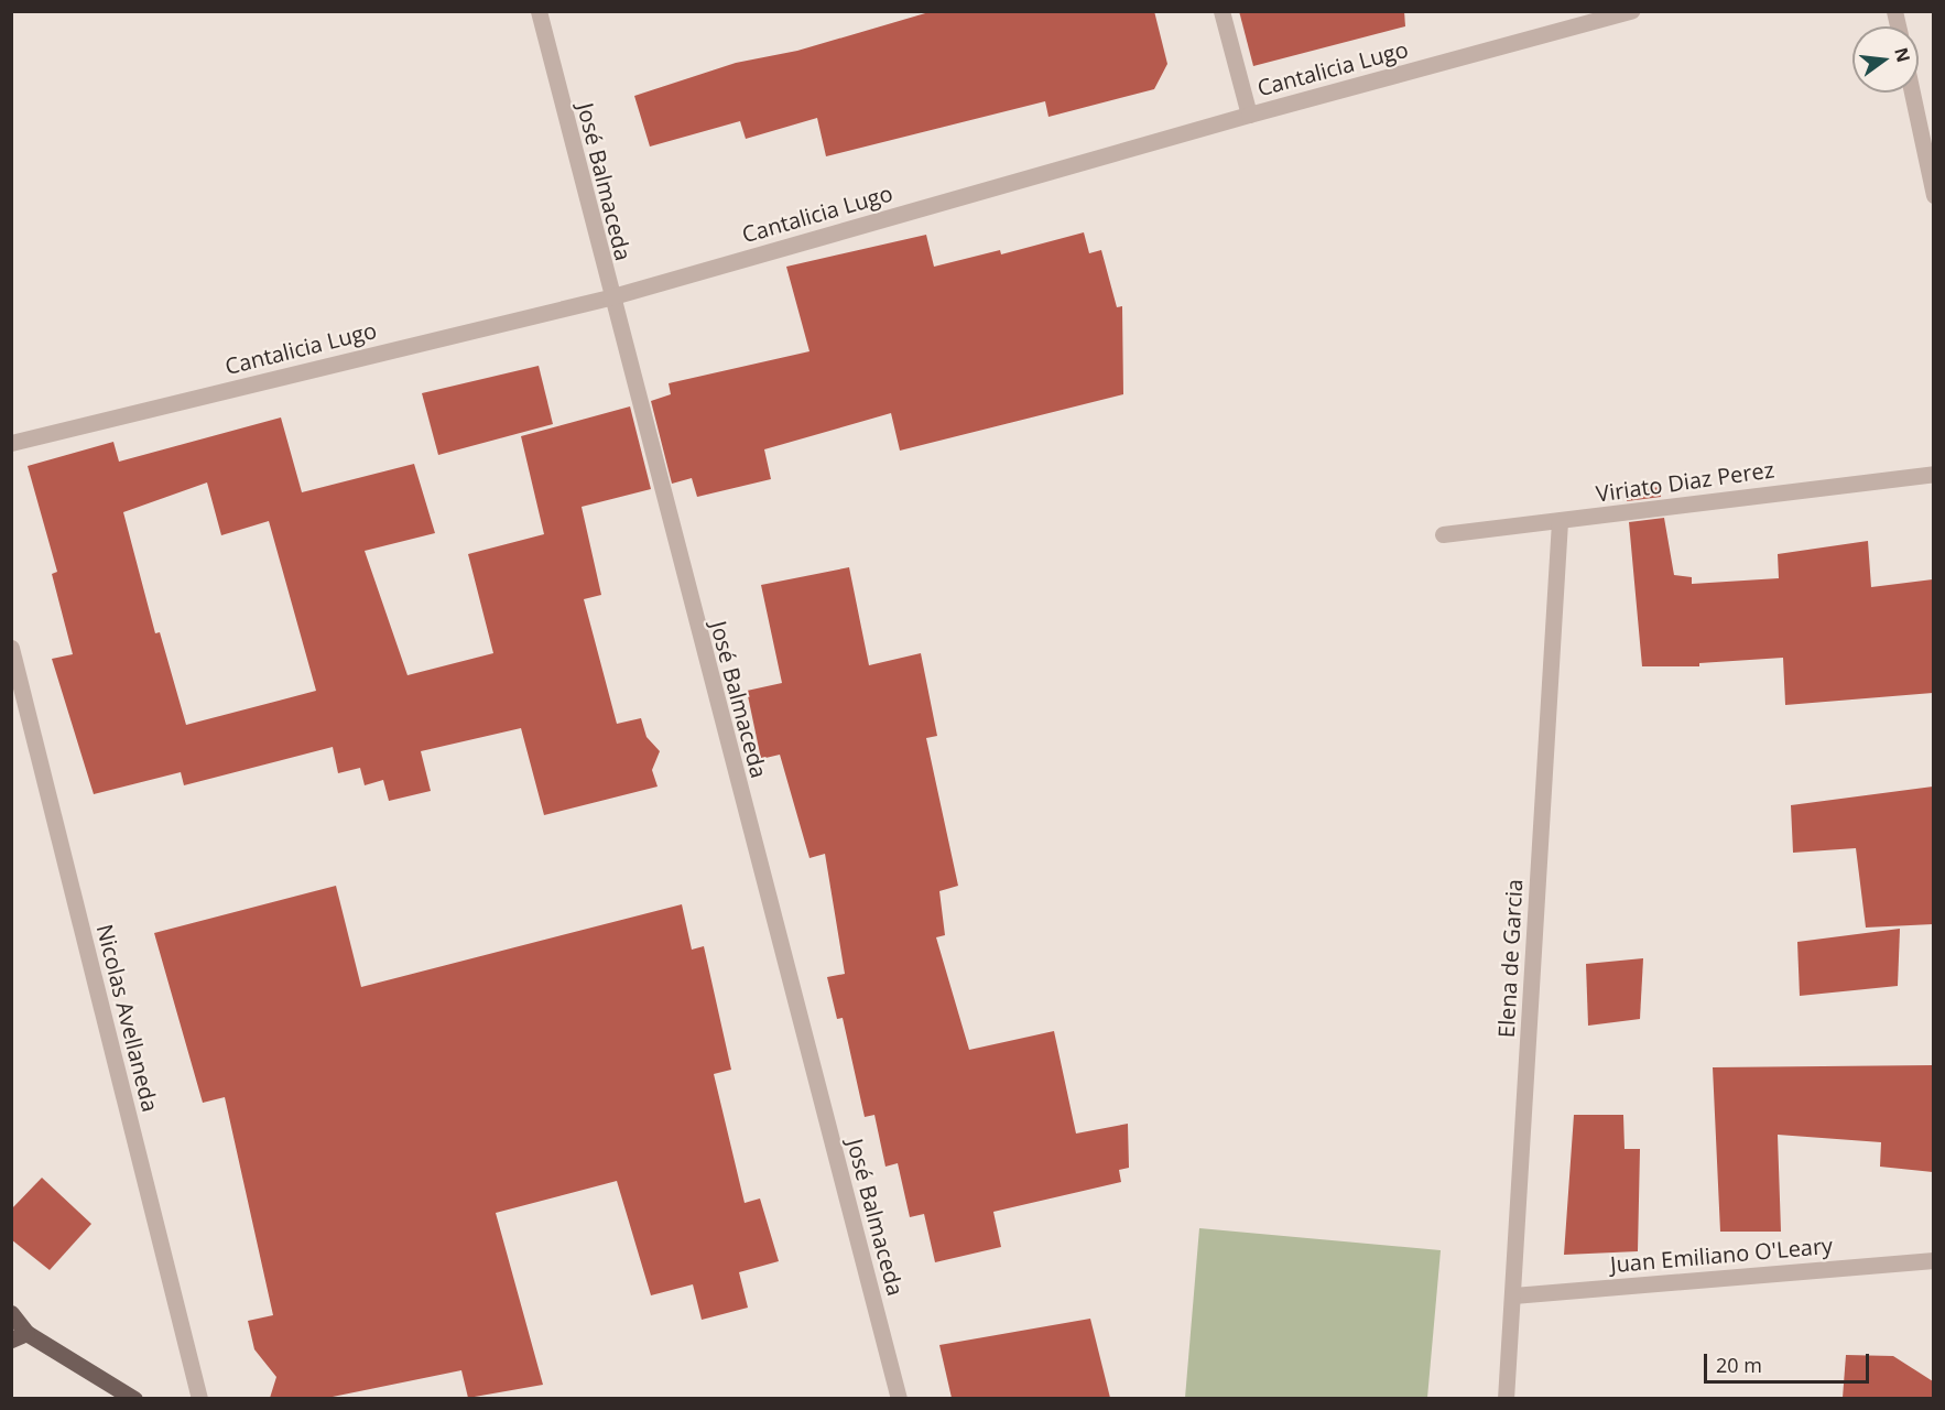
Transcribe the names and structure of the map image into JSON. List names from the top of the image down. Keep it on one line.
{"streets":{"street":["Cantalicia Lugo","José Balmaceda","Viriato Diaz Perez","Elena de Garcia","Nicolas Avellaneda","Juan Emiliano O'Leary"]},"crossings":[["Cantalicia Lugo","José Balmaceda"],["Viriato Diaz Perez","Elena de Garcia"],["Elena de Garcia","Juan Emiliano O'Leary"]],"scale_bar":"20 m","north":"right"}
